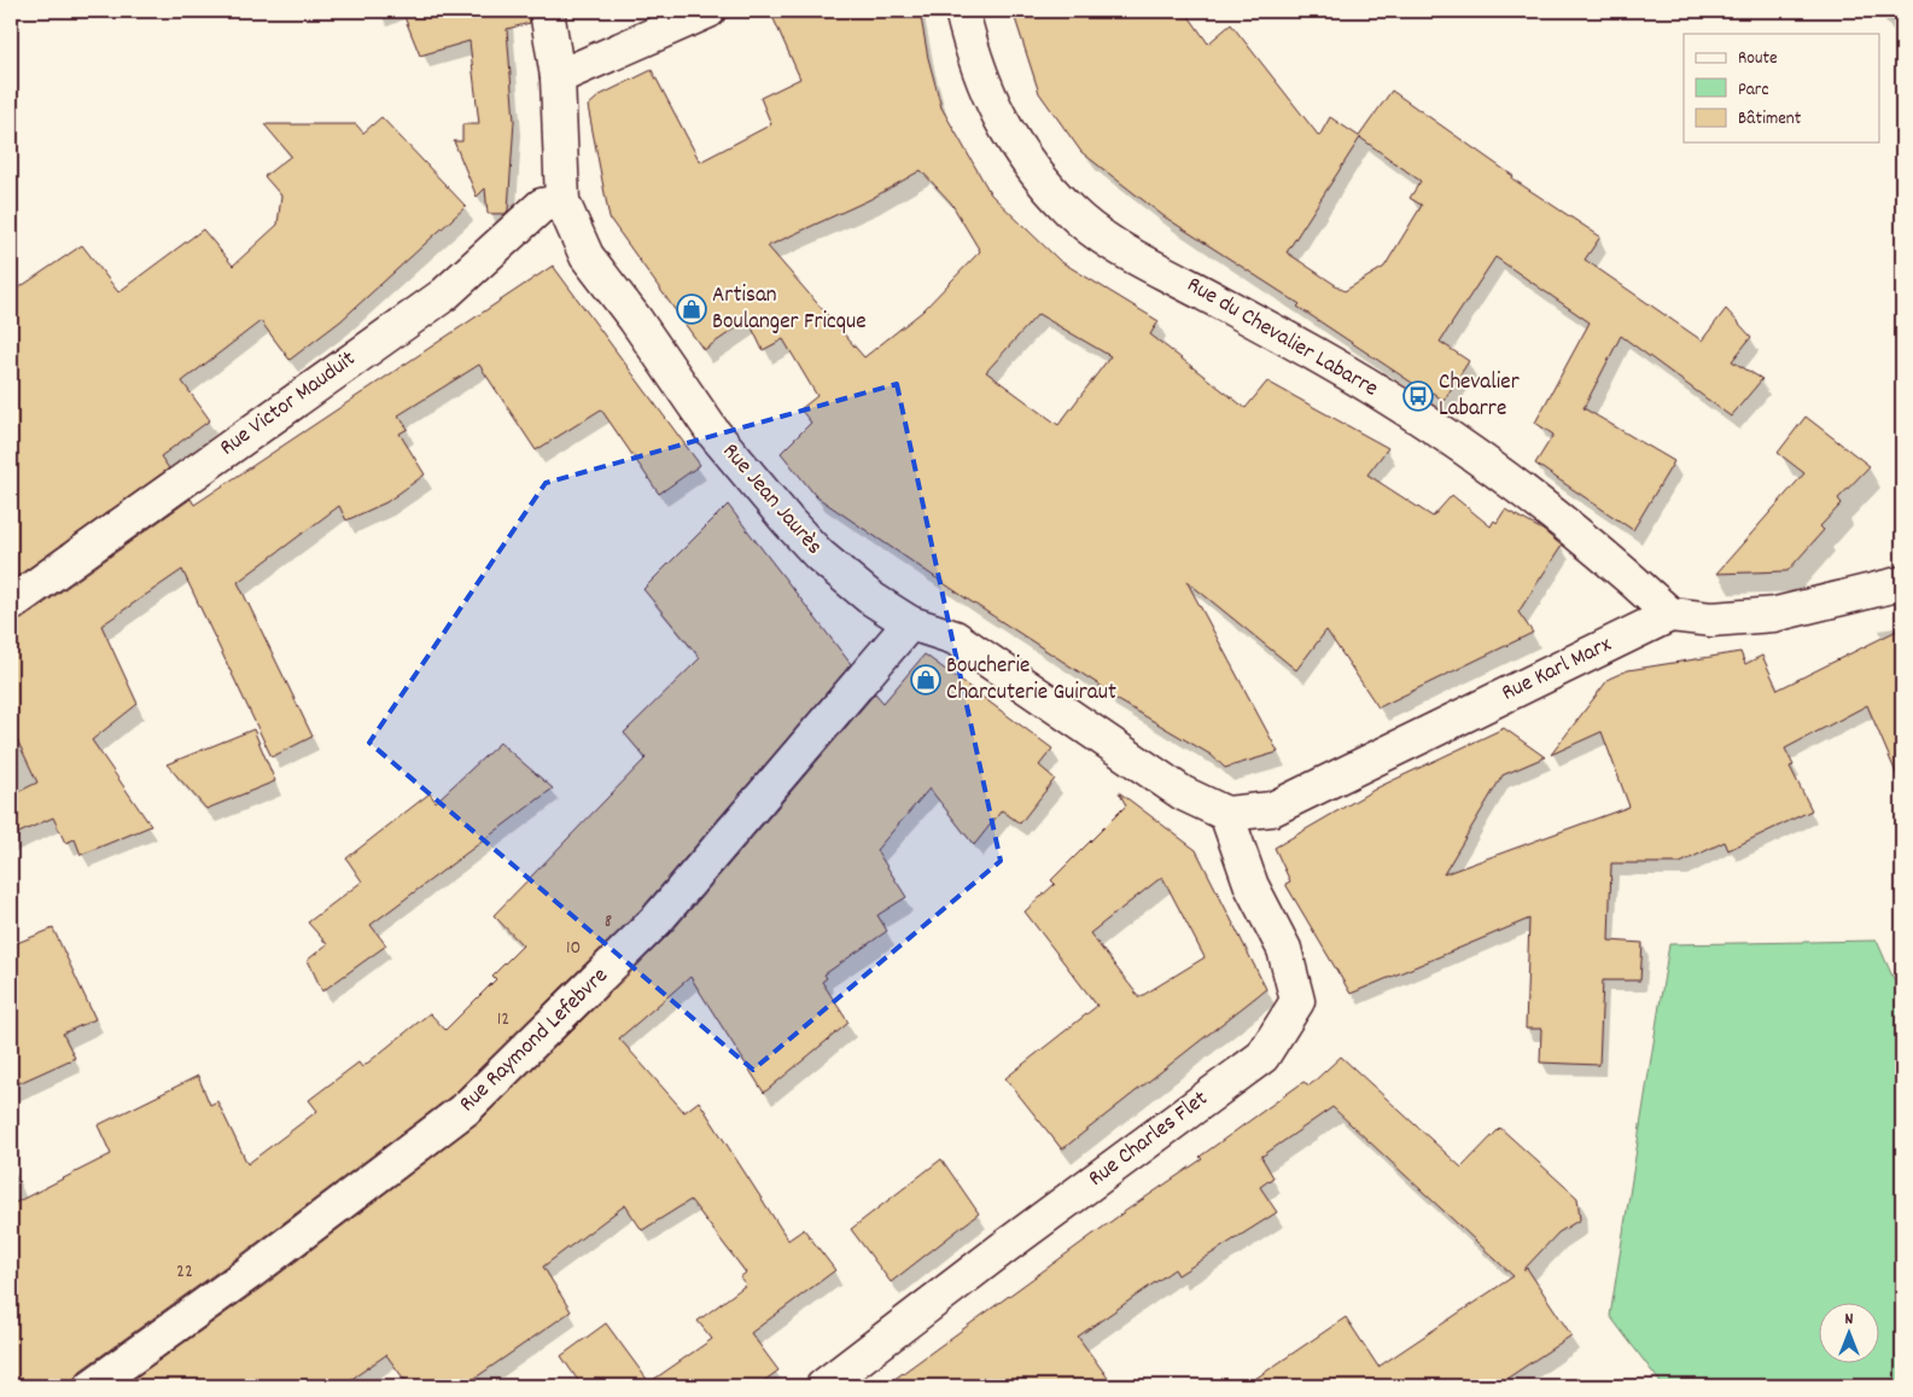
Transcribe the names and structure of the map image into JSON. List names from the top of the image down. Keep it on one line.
{"streets":{"street":["Rue du Chevalier Labarre","Rue Victor Mauduit","Rue Jean Jaurès","Rue Karl Marx","Rue Raymond Lefebvre","Rue Charles Flet"]},"crossings":[["Rue du Chevalier Labarre","Rue Karl Marx"],["Rue Victor Mauduit","Rue Jean Jaurès"],["Rue Jean Jaurès","Rue Karl Marx"],["Rue Jean Jaurès","Rue Raymond Lefebvre"],["Rue Jean Jaurès","Rue Charles Flet"],["Rue Karl Marx","Rue Charles Flet"]],"places":{"shop":["Artisan Boulanger Fricque","Boucherie Charcuterie Guiraut"],"bus stop":["Chevalier Labarre"]},"house_numbers":["8","10","12","22"],"legend":["Route","Parc","Bâtiment"],"north":"top"}
